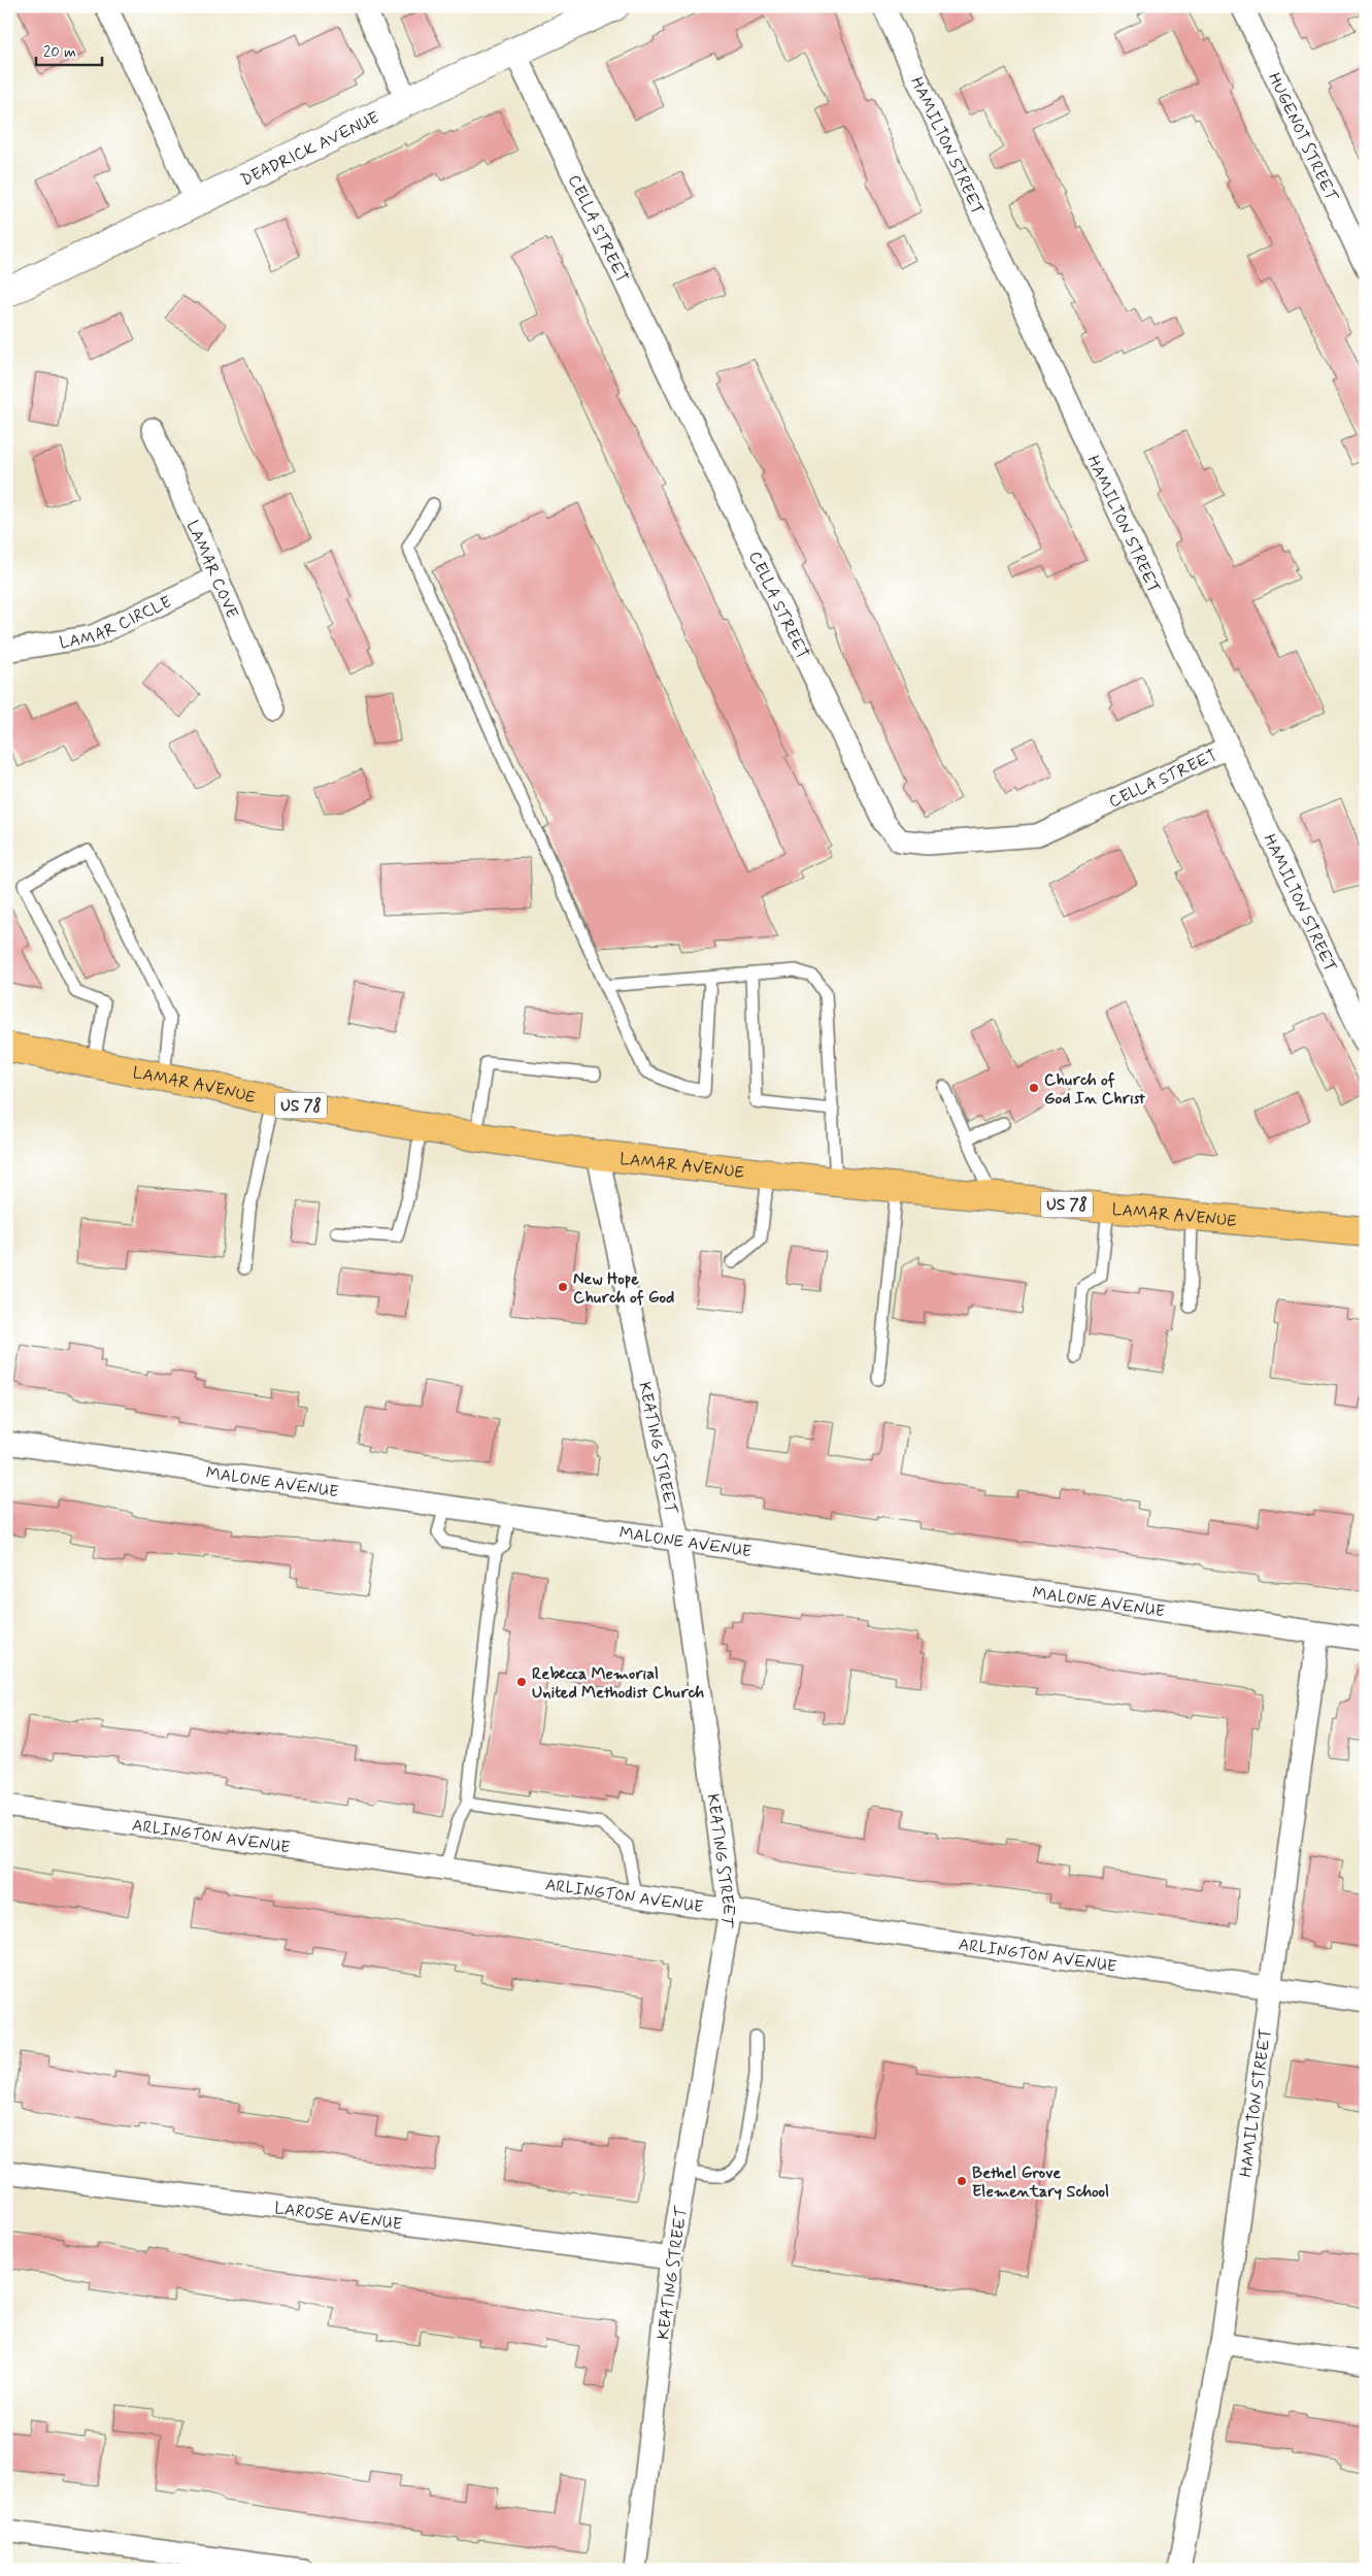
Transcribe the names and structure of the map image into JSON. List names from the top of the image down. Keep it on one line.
{"streets":{"main road":["LAMAR AVENUE","US 78"],"street":["HUGENOT STREET","HAMILTON STREET","DEADRICK AVENUE","CELLA STREET","LAMAR COVE","LAMAR CIRCLE","KEATING STREET","MALONE AVENUE","ARLINGTON AVENUE","LAROSE AVENUE"]},"crossings":[["HAMILTON STREET","CELLA STREET"],["HAMILTON STREET","MALONE AVENUE"],["HAMILTON STREET","ARLINGTON AVENUE"],["DEADRICK AVENUE","CELLA STREET"],["LAMAR COVE","LAMAR CIRCLE"],["LAMAR AVENUE","KEATING STREET"],["KEATING STREET","MALONE AVENUE"],["KEATING STREET","ARLINGTON AVENUE"],["KEATING STREET","LAROSE AVENUE"]],"places":["Church of God In Christ","New Hope Church of God","Rebecca Memorial United Methodist Church","Bethel Grove Elementary School"],"scale_bar":"20 m"}
